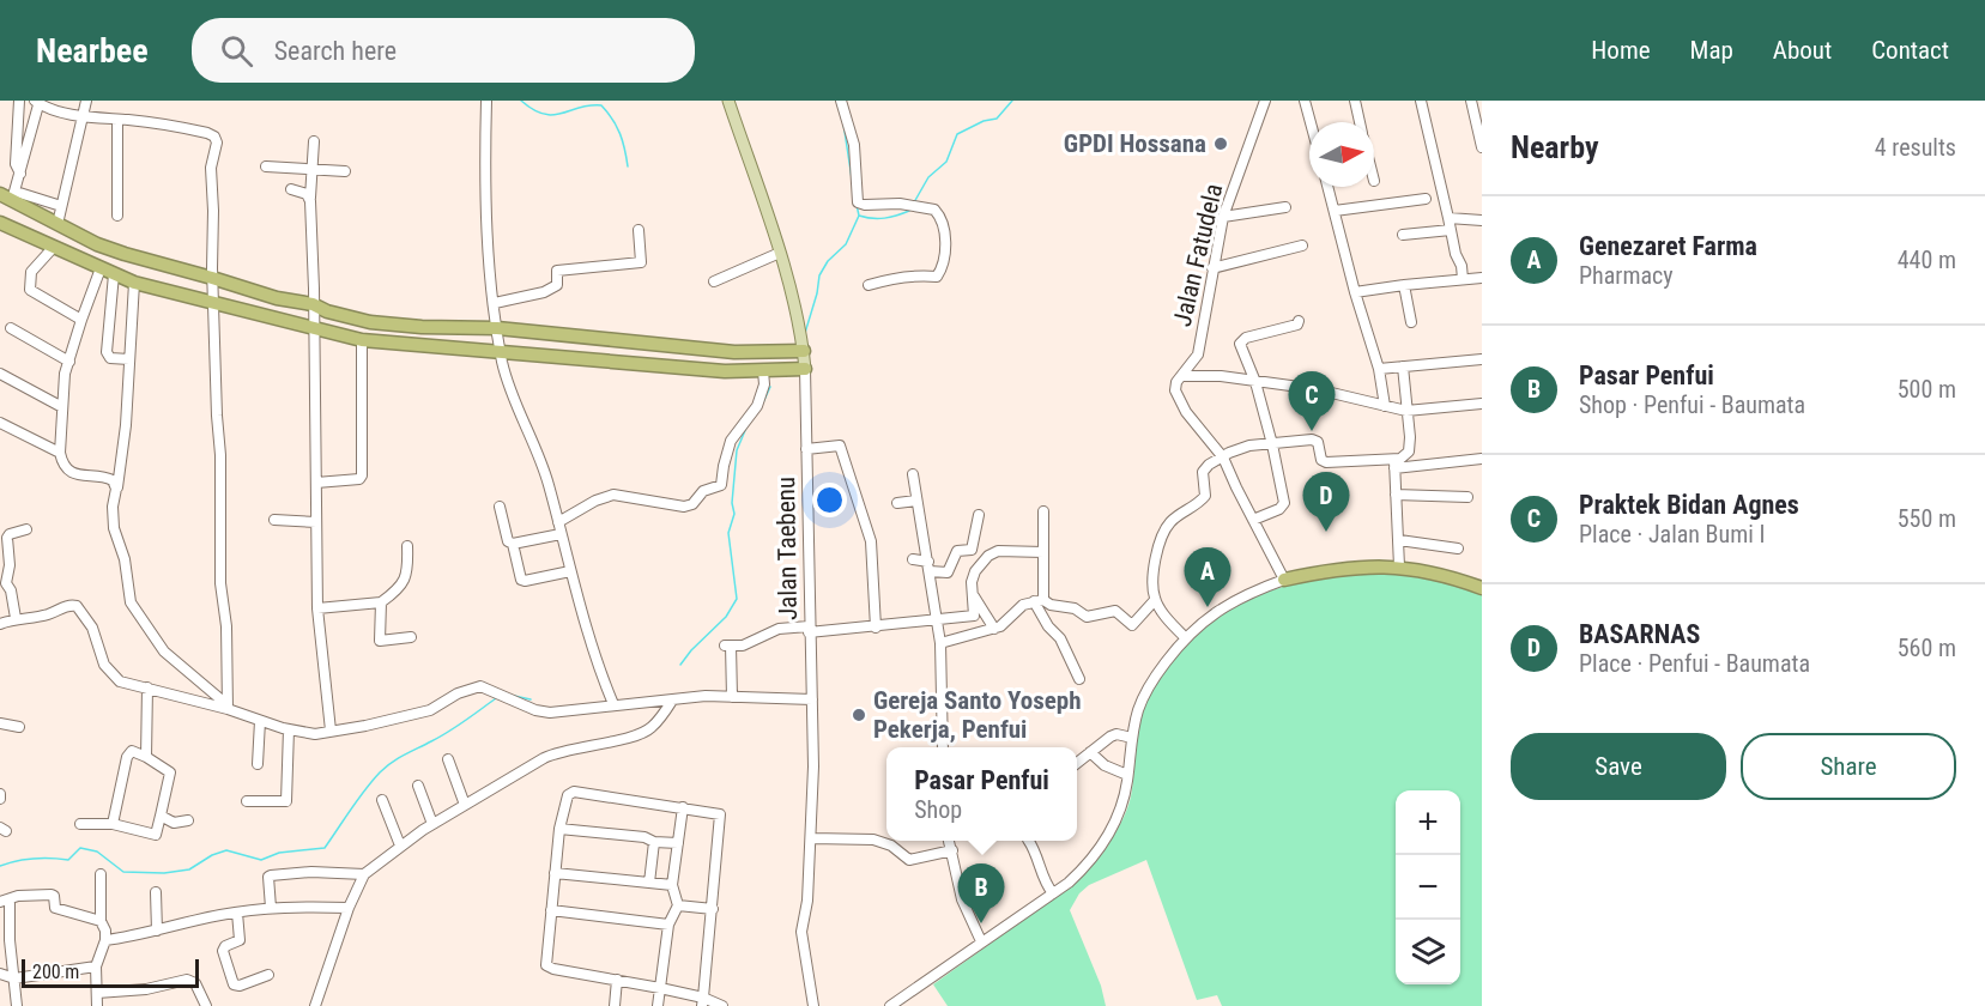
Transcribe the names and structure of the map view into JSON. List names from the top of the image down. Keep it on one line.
{"streets":{"main road":["Jalan Taebenu"],"street":["Jalan Fatudela"]},"places":["GPDI Hossana","Gereja Santo Yoseph Pekerja, Penfui"],"scale_bar":"200 m","north":"right","page":{"header":"Nearbee","search":"Search here","nav":["Home","Map","About","Contact"],"heading":["Nearby","4 results"],"list":[{"mark":"A","name":"Genezaret Farma","note":"Pharmacy","value":"440 m"},{"mark":"B","name":"Pasar Penfui","note":"Shop · Penfui - Baumata","value":"500 m"},{"mark":"C","name":"Praktek Bidan Agnes","note":"Place · Jalan Bumi I","value":"550 m"},{"mark":"D","name":"BASARNAS","note":"Place · Penfui - Baumata","value":"560 m"}],"pins":["C","D","A","B"],"buttons":["Save","Share"],"popup":["Pasar Penfui","Shop"],"map_buttons":["+","−"],"scale":"200 m"}}
